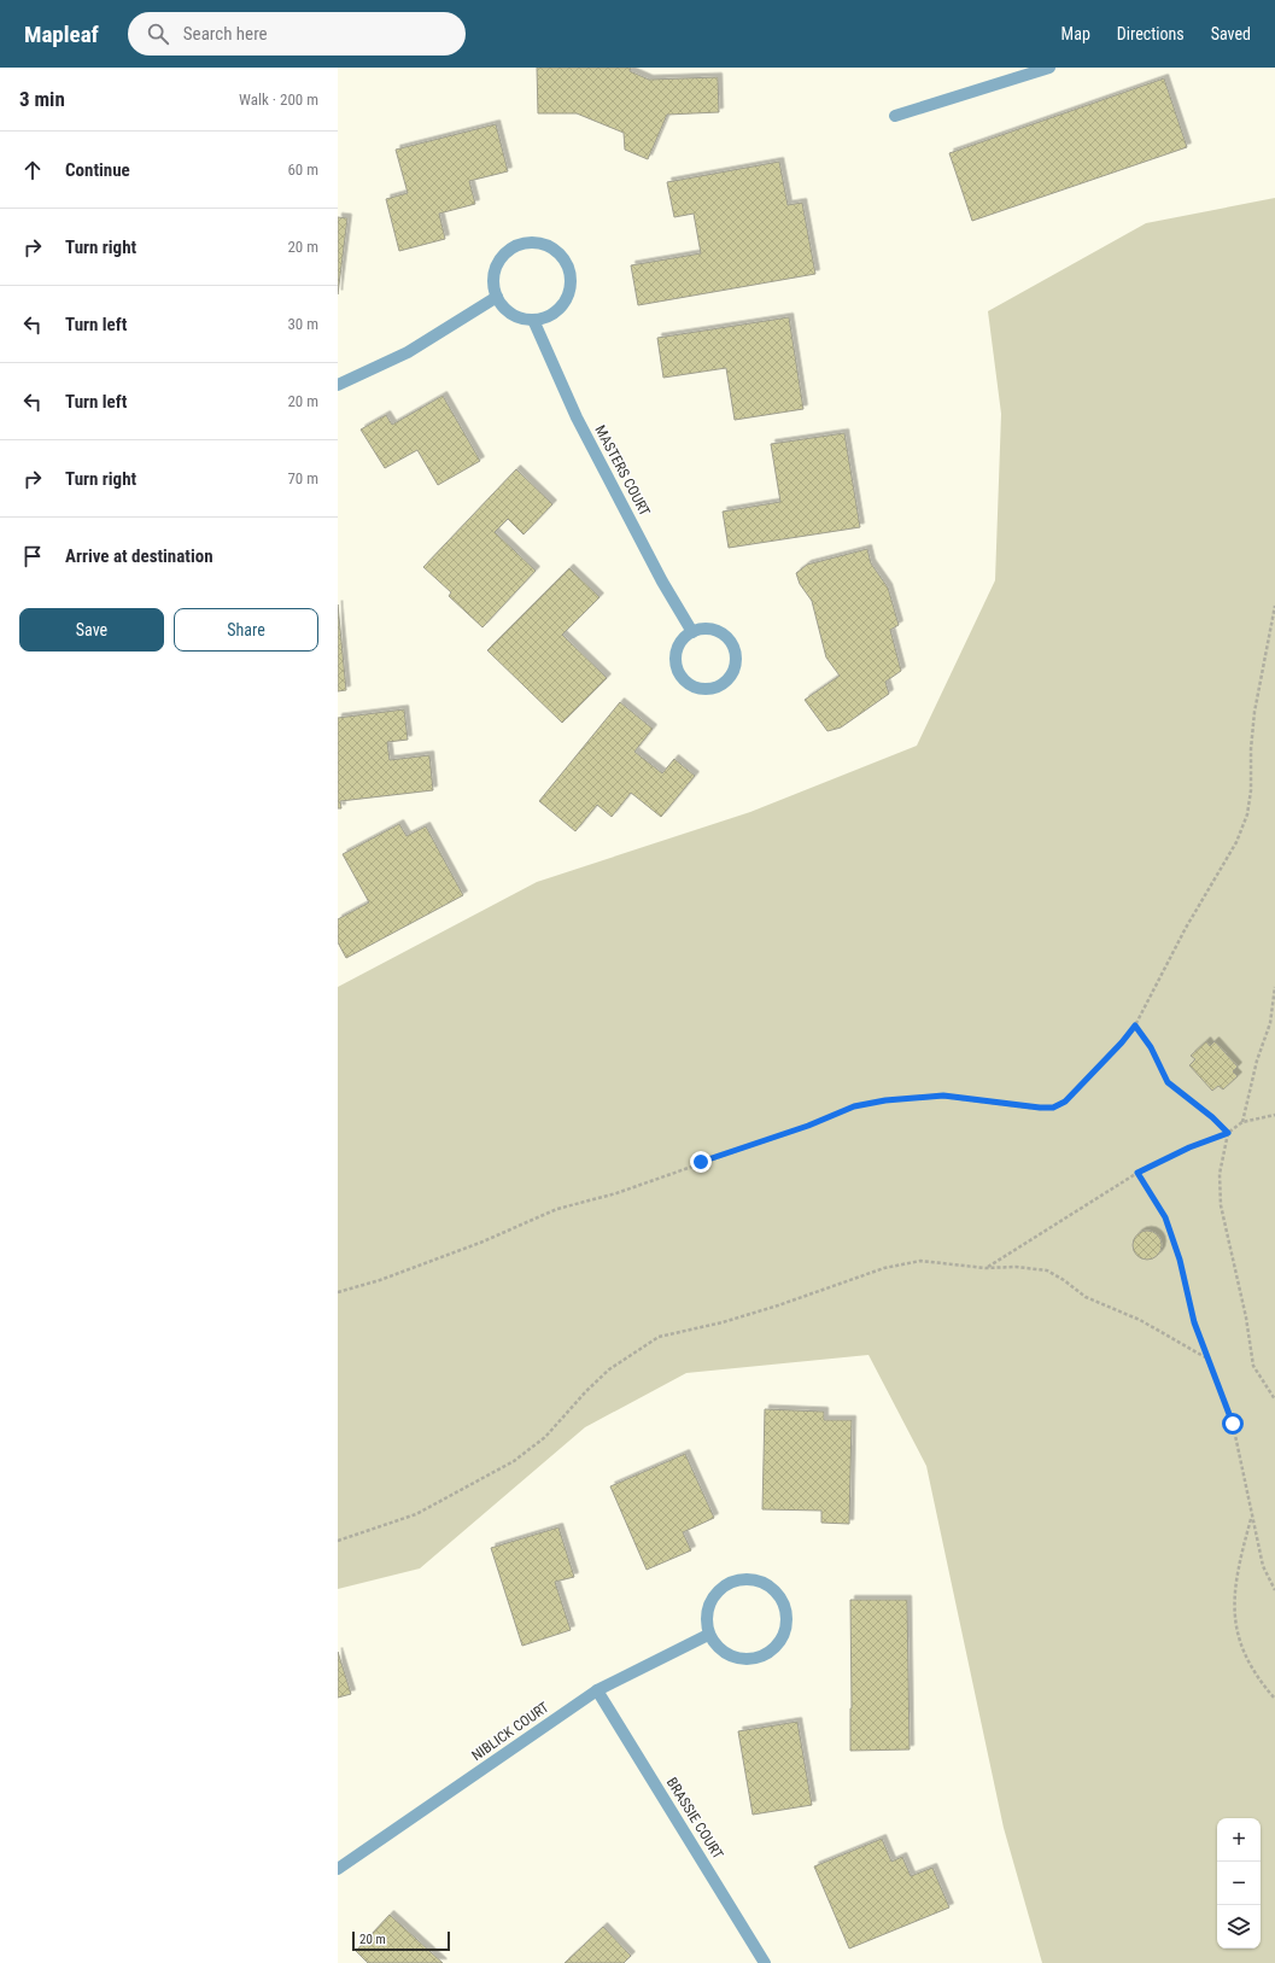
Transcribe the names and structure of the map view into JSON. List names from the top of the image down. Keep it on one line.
{"streets":{"street":["MASTERS COURT","NIBLICK COURT","BRASSIE COURT"]},"crossings":[["NIBLICK COURT","BRASSIE COURT"]],"scale_bar":"20 m","page":{"header":"Mapleaf","search":"Search here","nav":["Map","Directions","Saved"],"heading":["3 min","Walk · 200 m"],"list":[["Continue","60 m"],["Turn right","20 m"],["Turn left","30 m"],["Turn left","20 m"],["Turn right","70 m"],"Arrive at destination"],"buttons":["Save","Share"],"map_buttons":["+","−"],"scale":"20 m"}}
